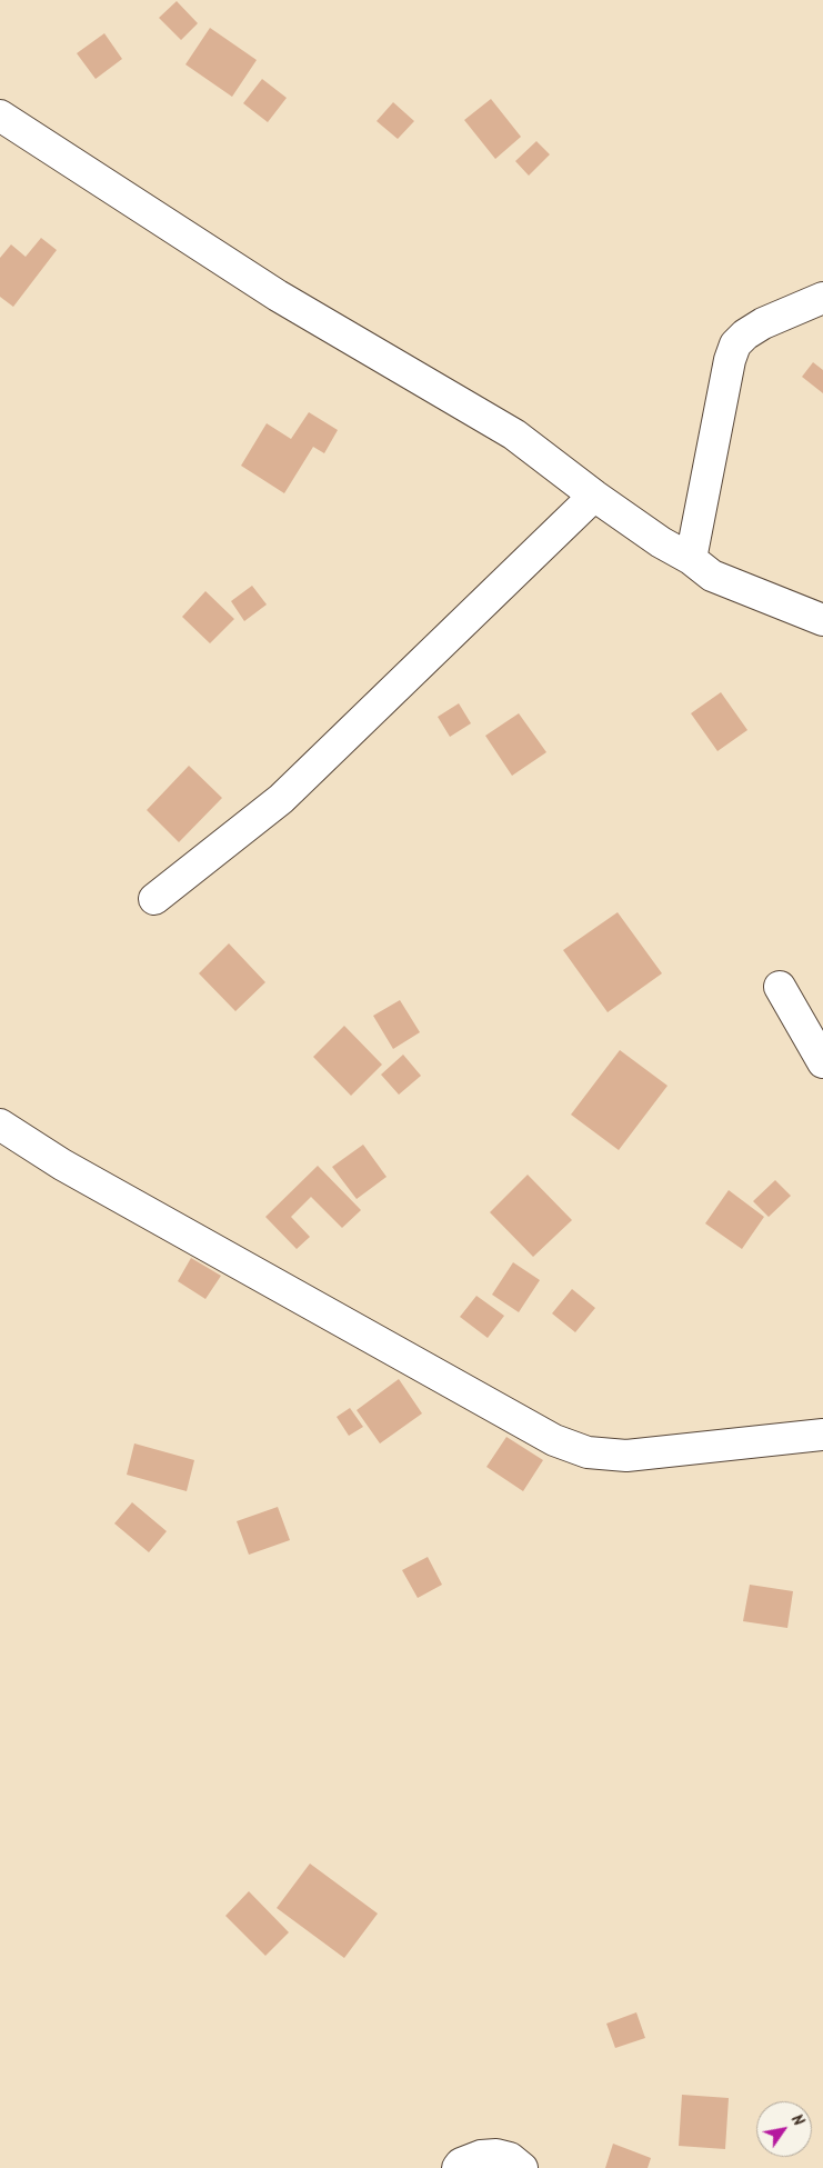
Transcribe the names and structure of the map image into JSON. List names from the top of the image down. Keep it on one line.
{"north":"top right"}
